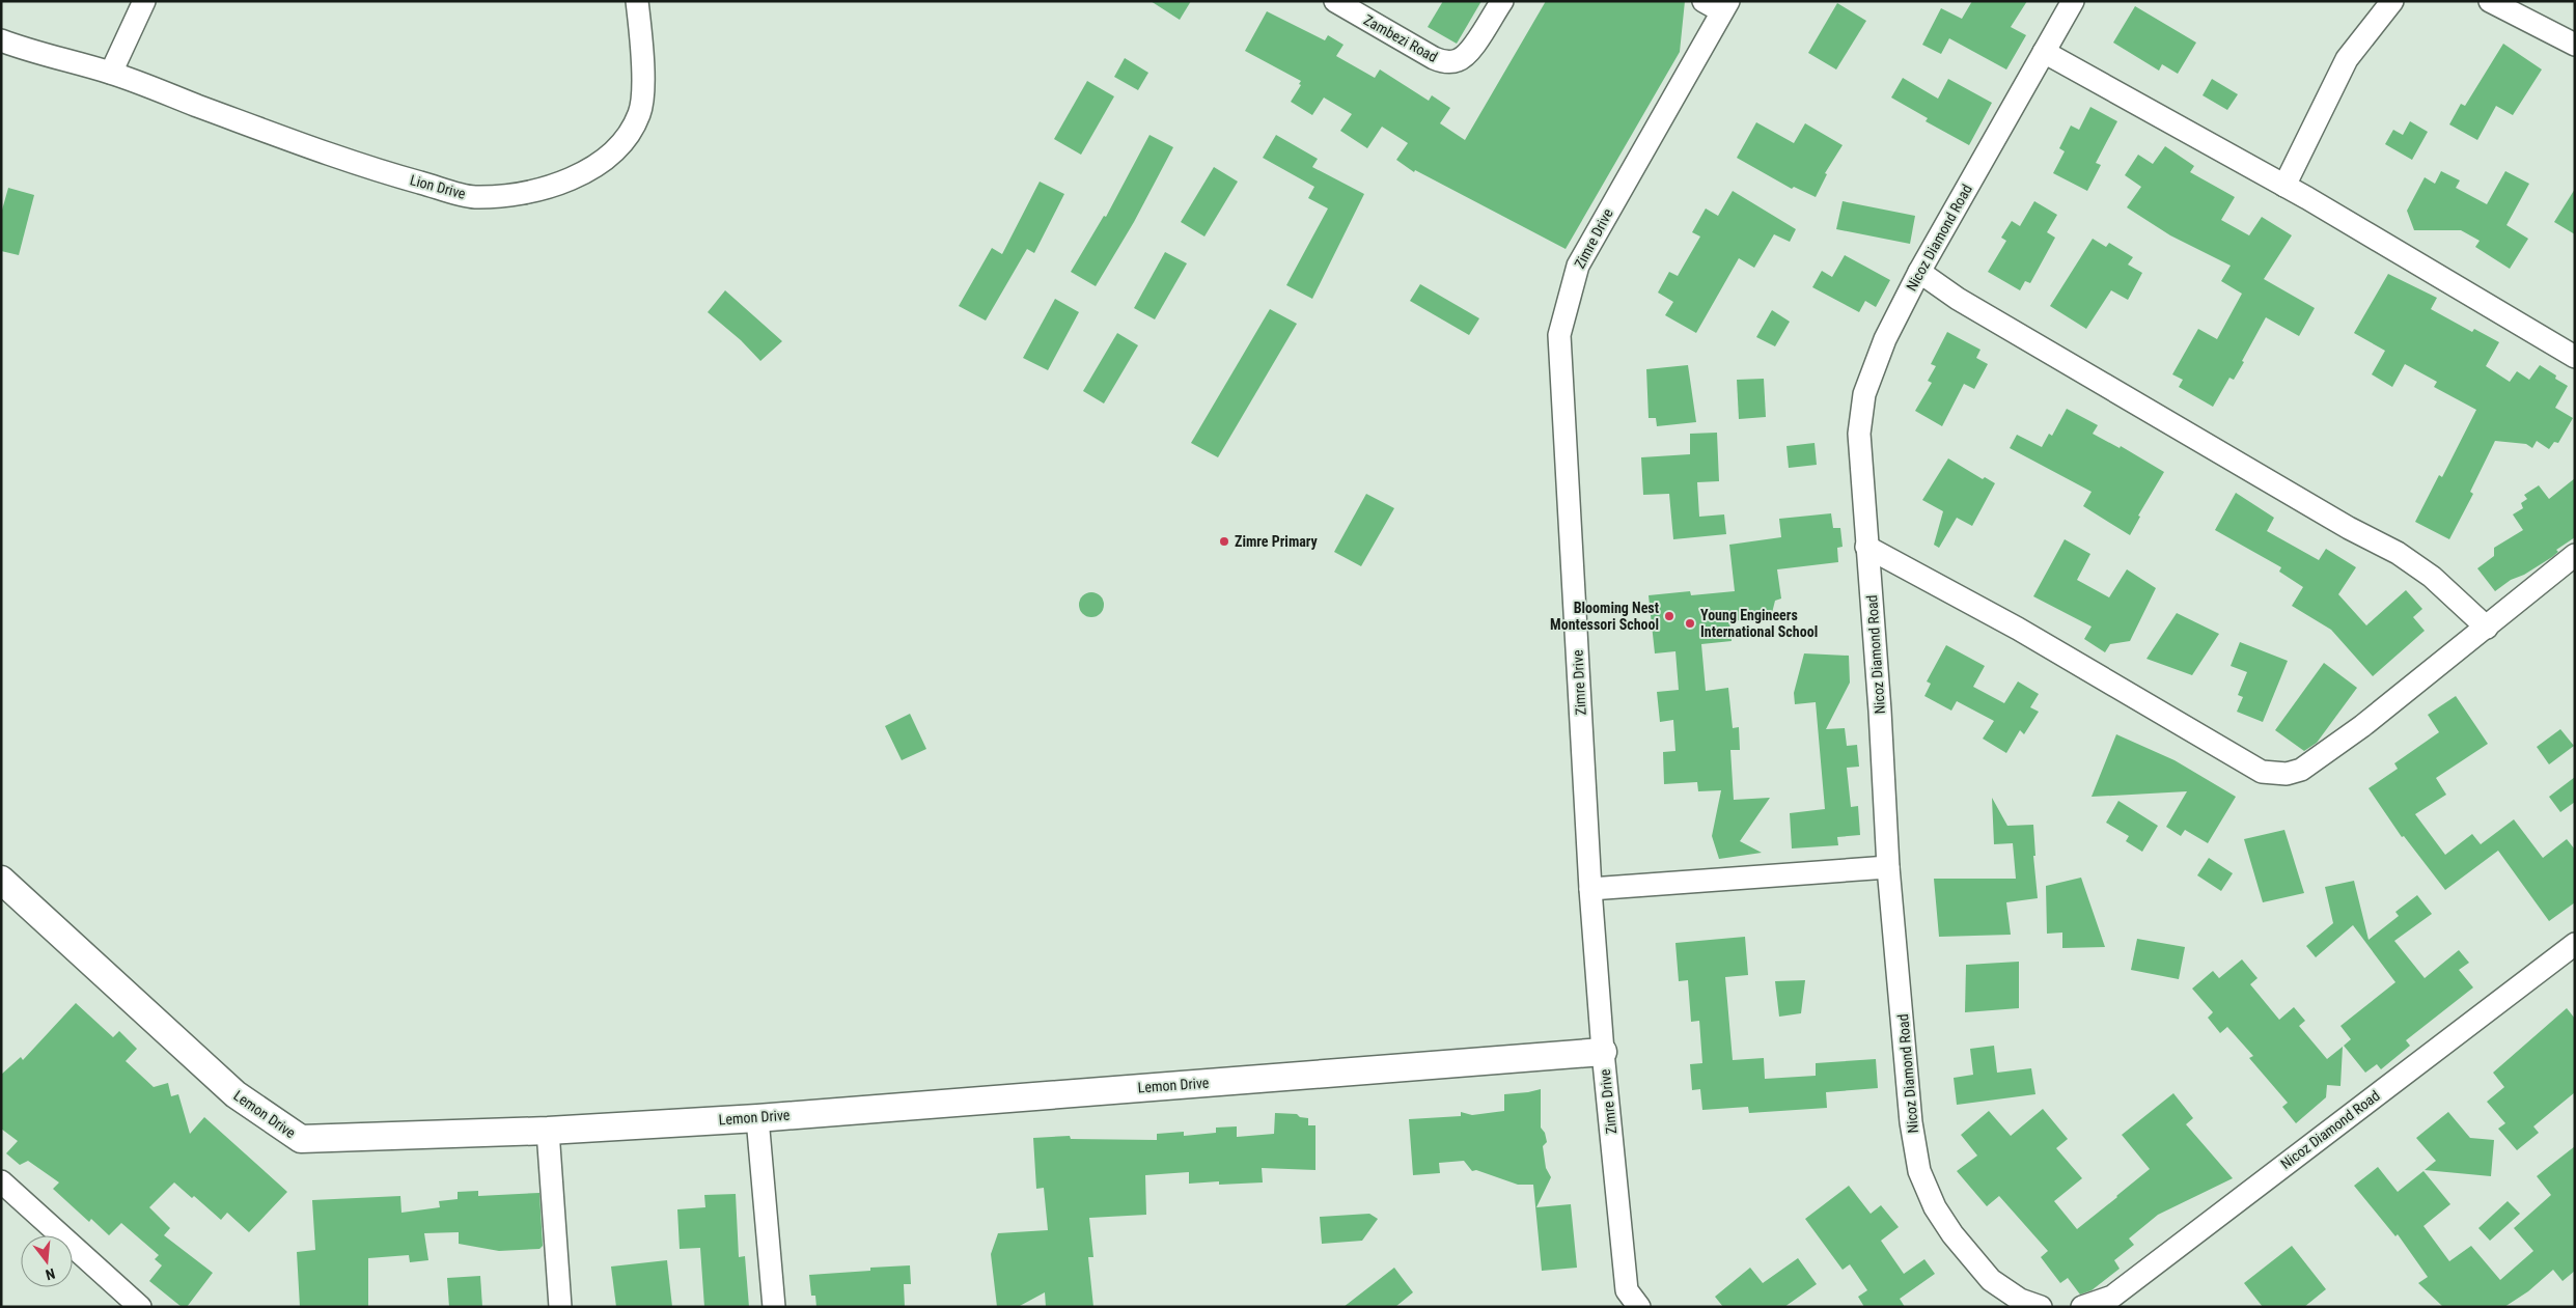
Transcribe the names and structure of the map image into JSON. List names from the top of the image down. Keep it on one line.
{"streets":{"street":["Zambezi Road","Lion Drive","Nicoz Diamond Road","Zimre Drive","Lemon Drive"]},"crossings":[["Zimre Drive","Lemon Drive"]],"places":["Zimre Primary","Blooming Nest Montessori School","Young Engineers International School"],"north":"bottom"}
